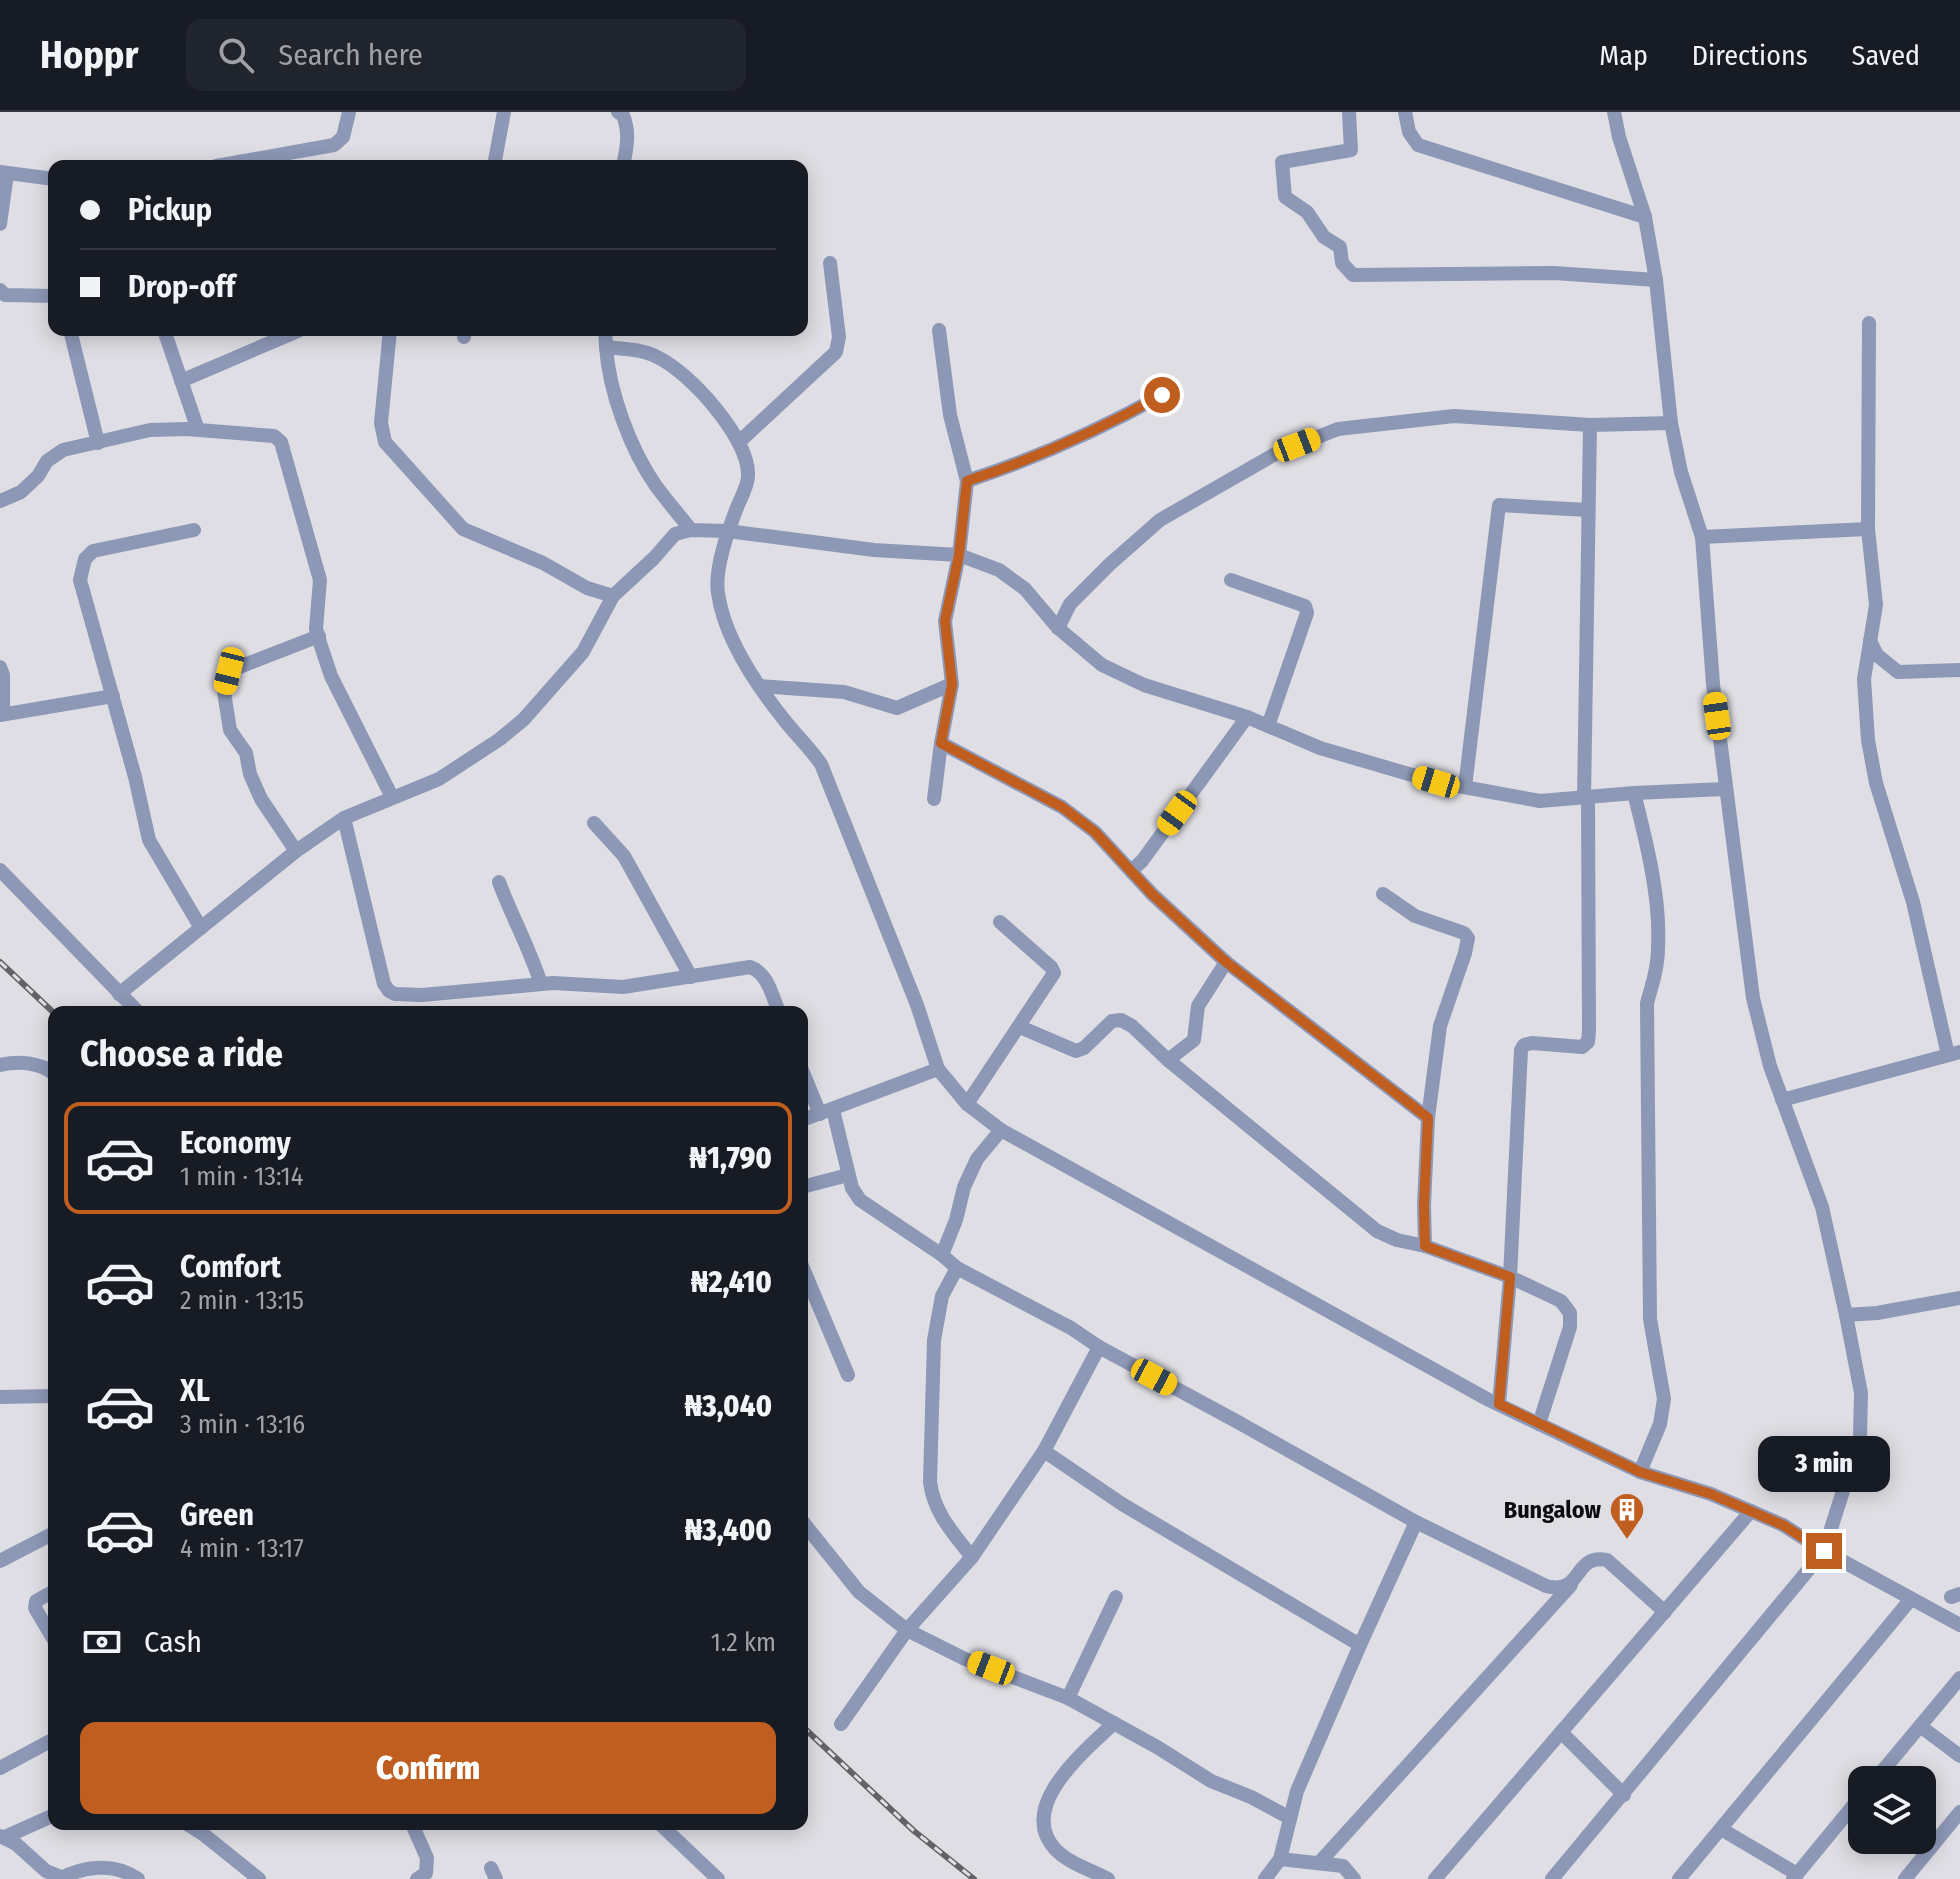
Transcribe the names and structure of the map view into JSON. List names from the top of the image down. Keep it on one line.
{"places":{"building":["Bungalow"]},"page":{"header":"Hoppr","search":"Search here","nav":["Map","Directions","Saved"],"banner":["Pickup","Drop-off"],"heading":"Choose a ride","list":[{"name":"Economy","note":"1 min · 13:14","value":"₦1,790"},{"name":"Comfort","note":"2 min · 13:15","value":"₦2,410"},{"name":"XL","note":"3 min · 13:16","value":"₦3,040"},{"name":"Green","note":"4 min · 13:17","value":"₦3,400"}],"bubble":"3 min","pay":["Cash","1.2 km"],"buttons":"Confirm"}}
